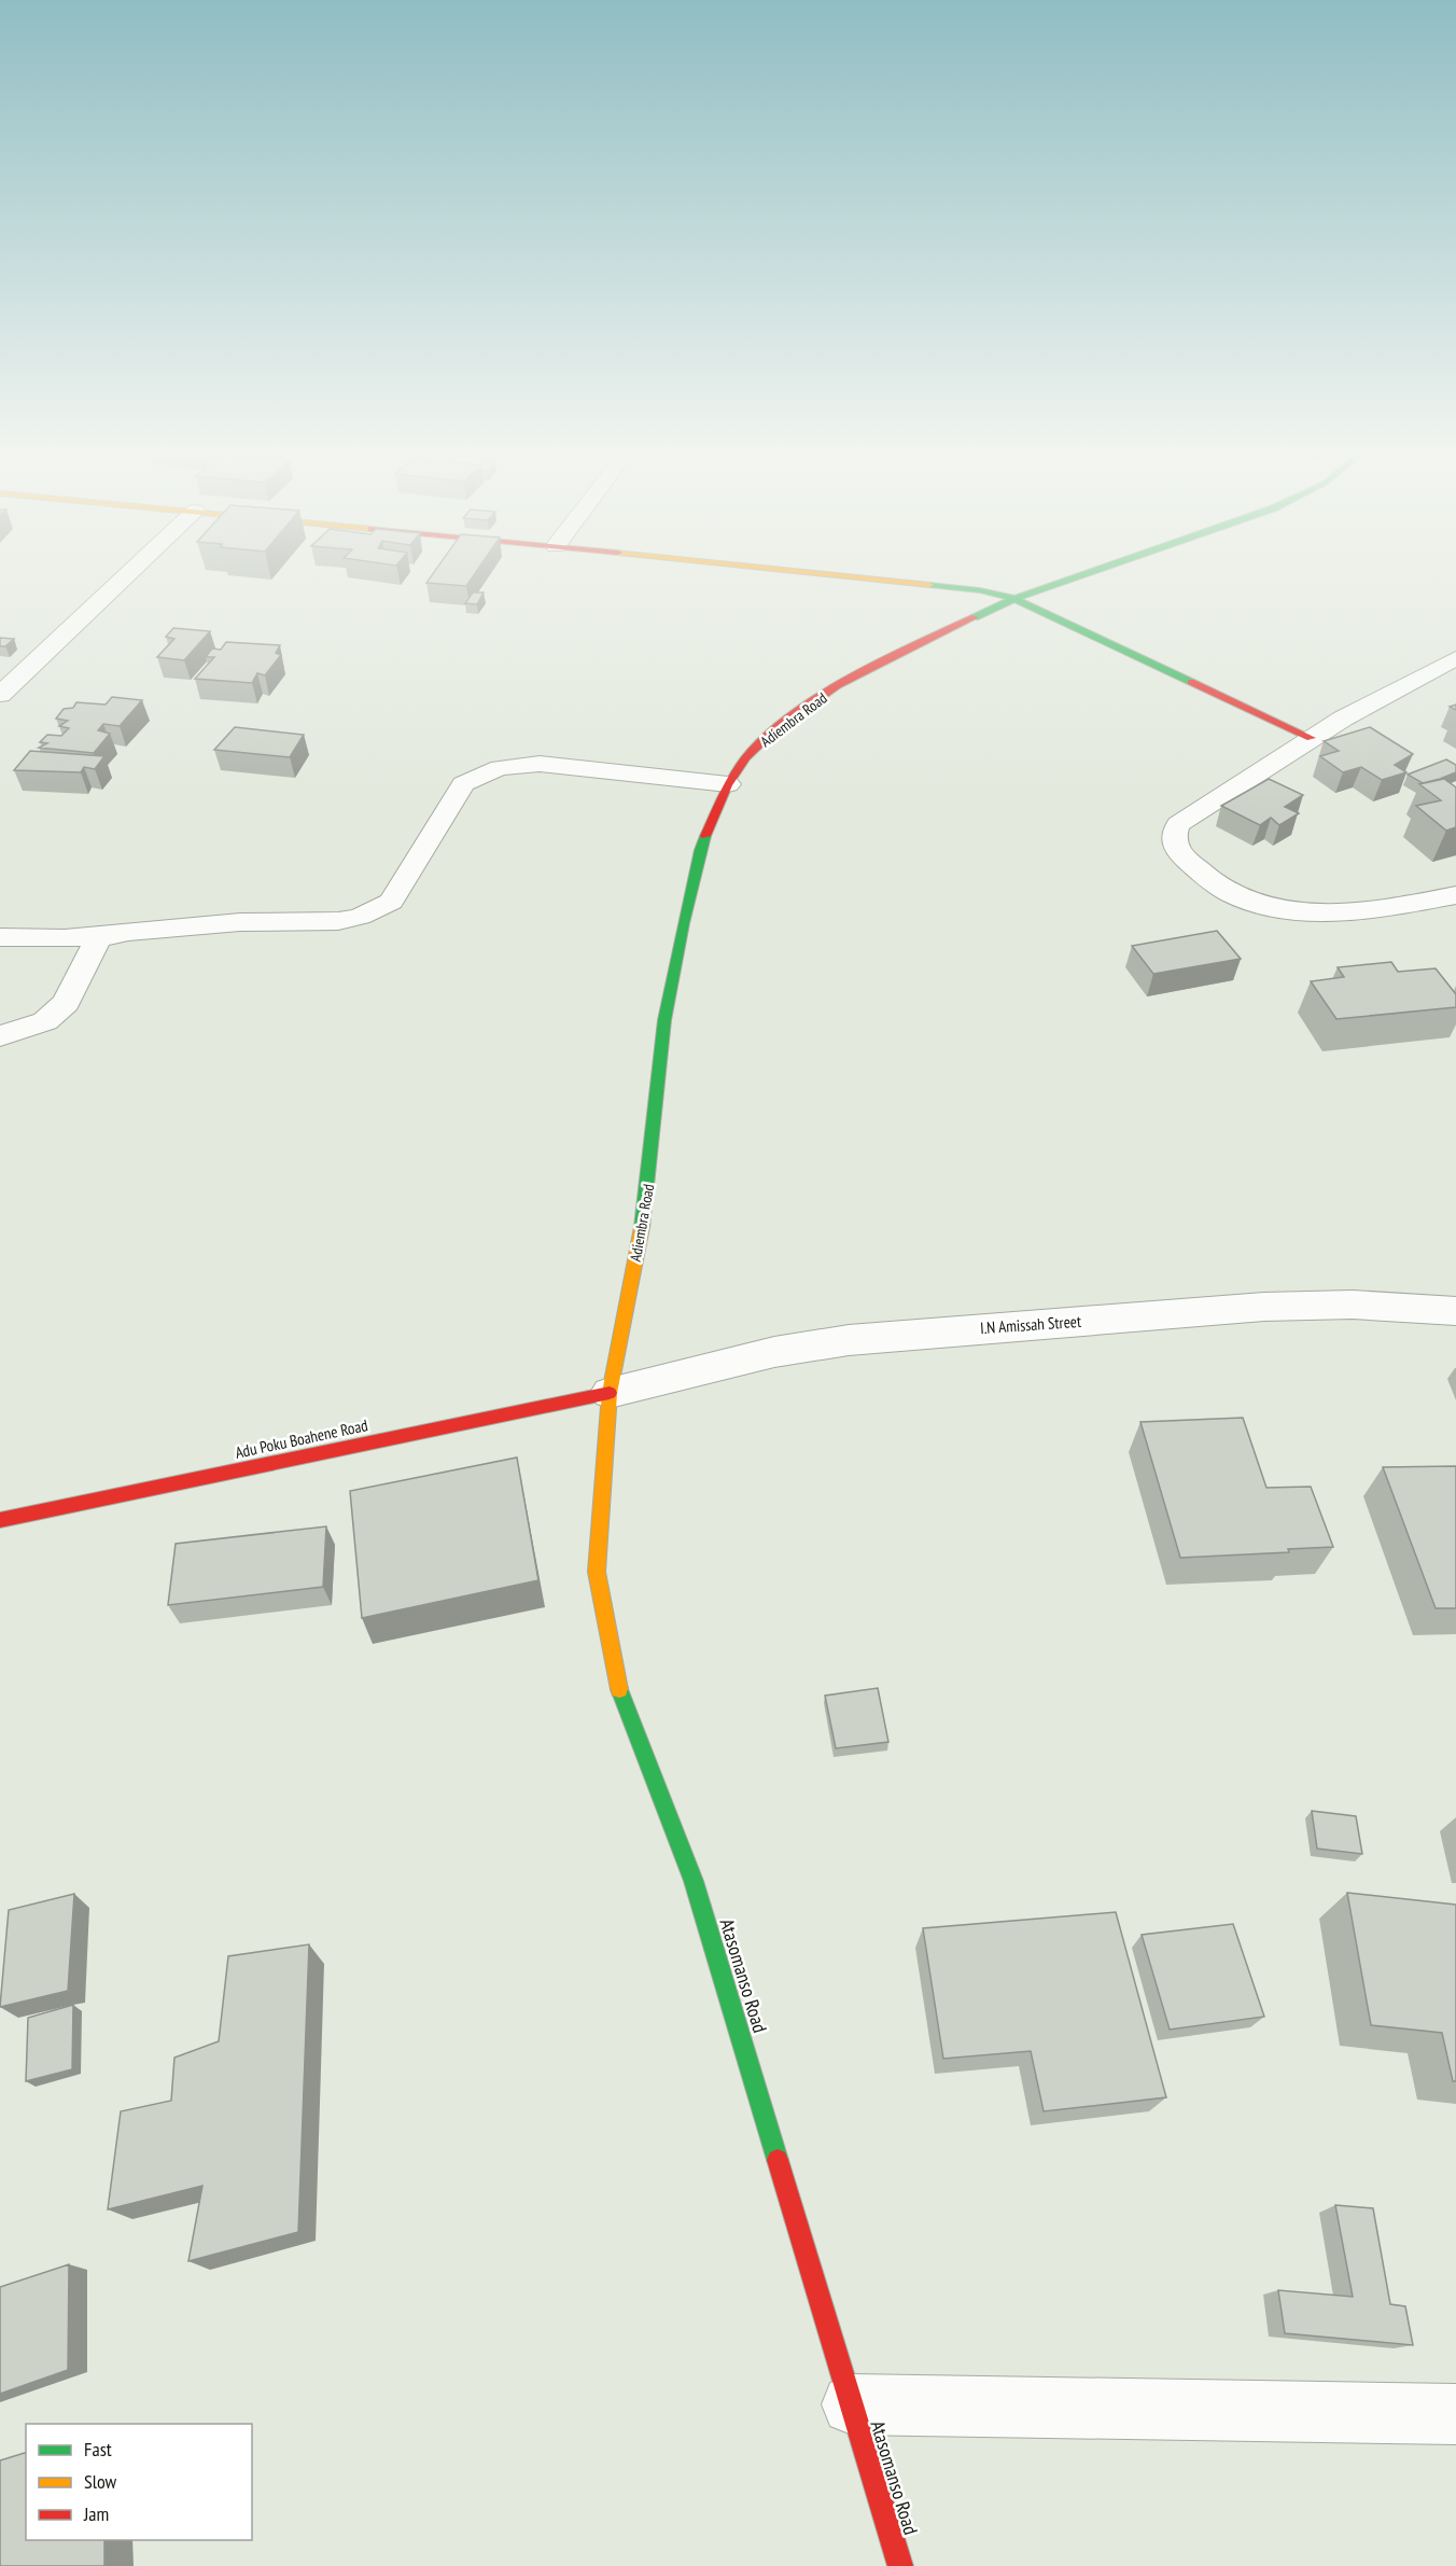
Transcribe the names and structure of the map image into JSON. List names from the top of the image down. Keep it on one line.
{"streets":{"street":["Adiembra Road","I.N Amissah Street","Adu Poku Boahene Road","Atasomanso Road"]},"crossings":[["Adiembra Road","I.N Amissah Street"],["Adiembra Road","Adu Poku Boahene Road"],["Adiembra Road","Atasomanso Road"],["I.N Amissah Street","Adu Poku Boahene Road"],["I.N Amissah Street","Atasomanso Road"],["Adu Poku Boahene Road","Atasomanso Road"]],"legend":["Fast","Slow","Jam"]}
